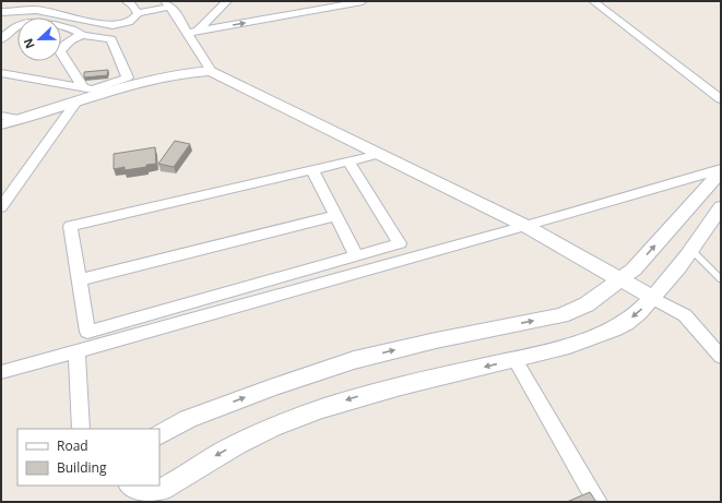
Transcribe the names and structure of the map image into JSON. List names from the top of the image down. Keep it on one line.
{"legend":["Road","Building"],"north":"left"}
